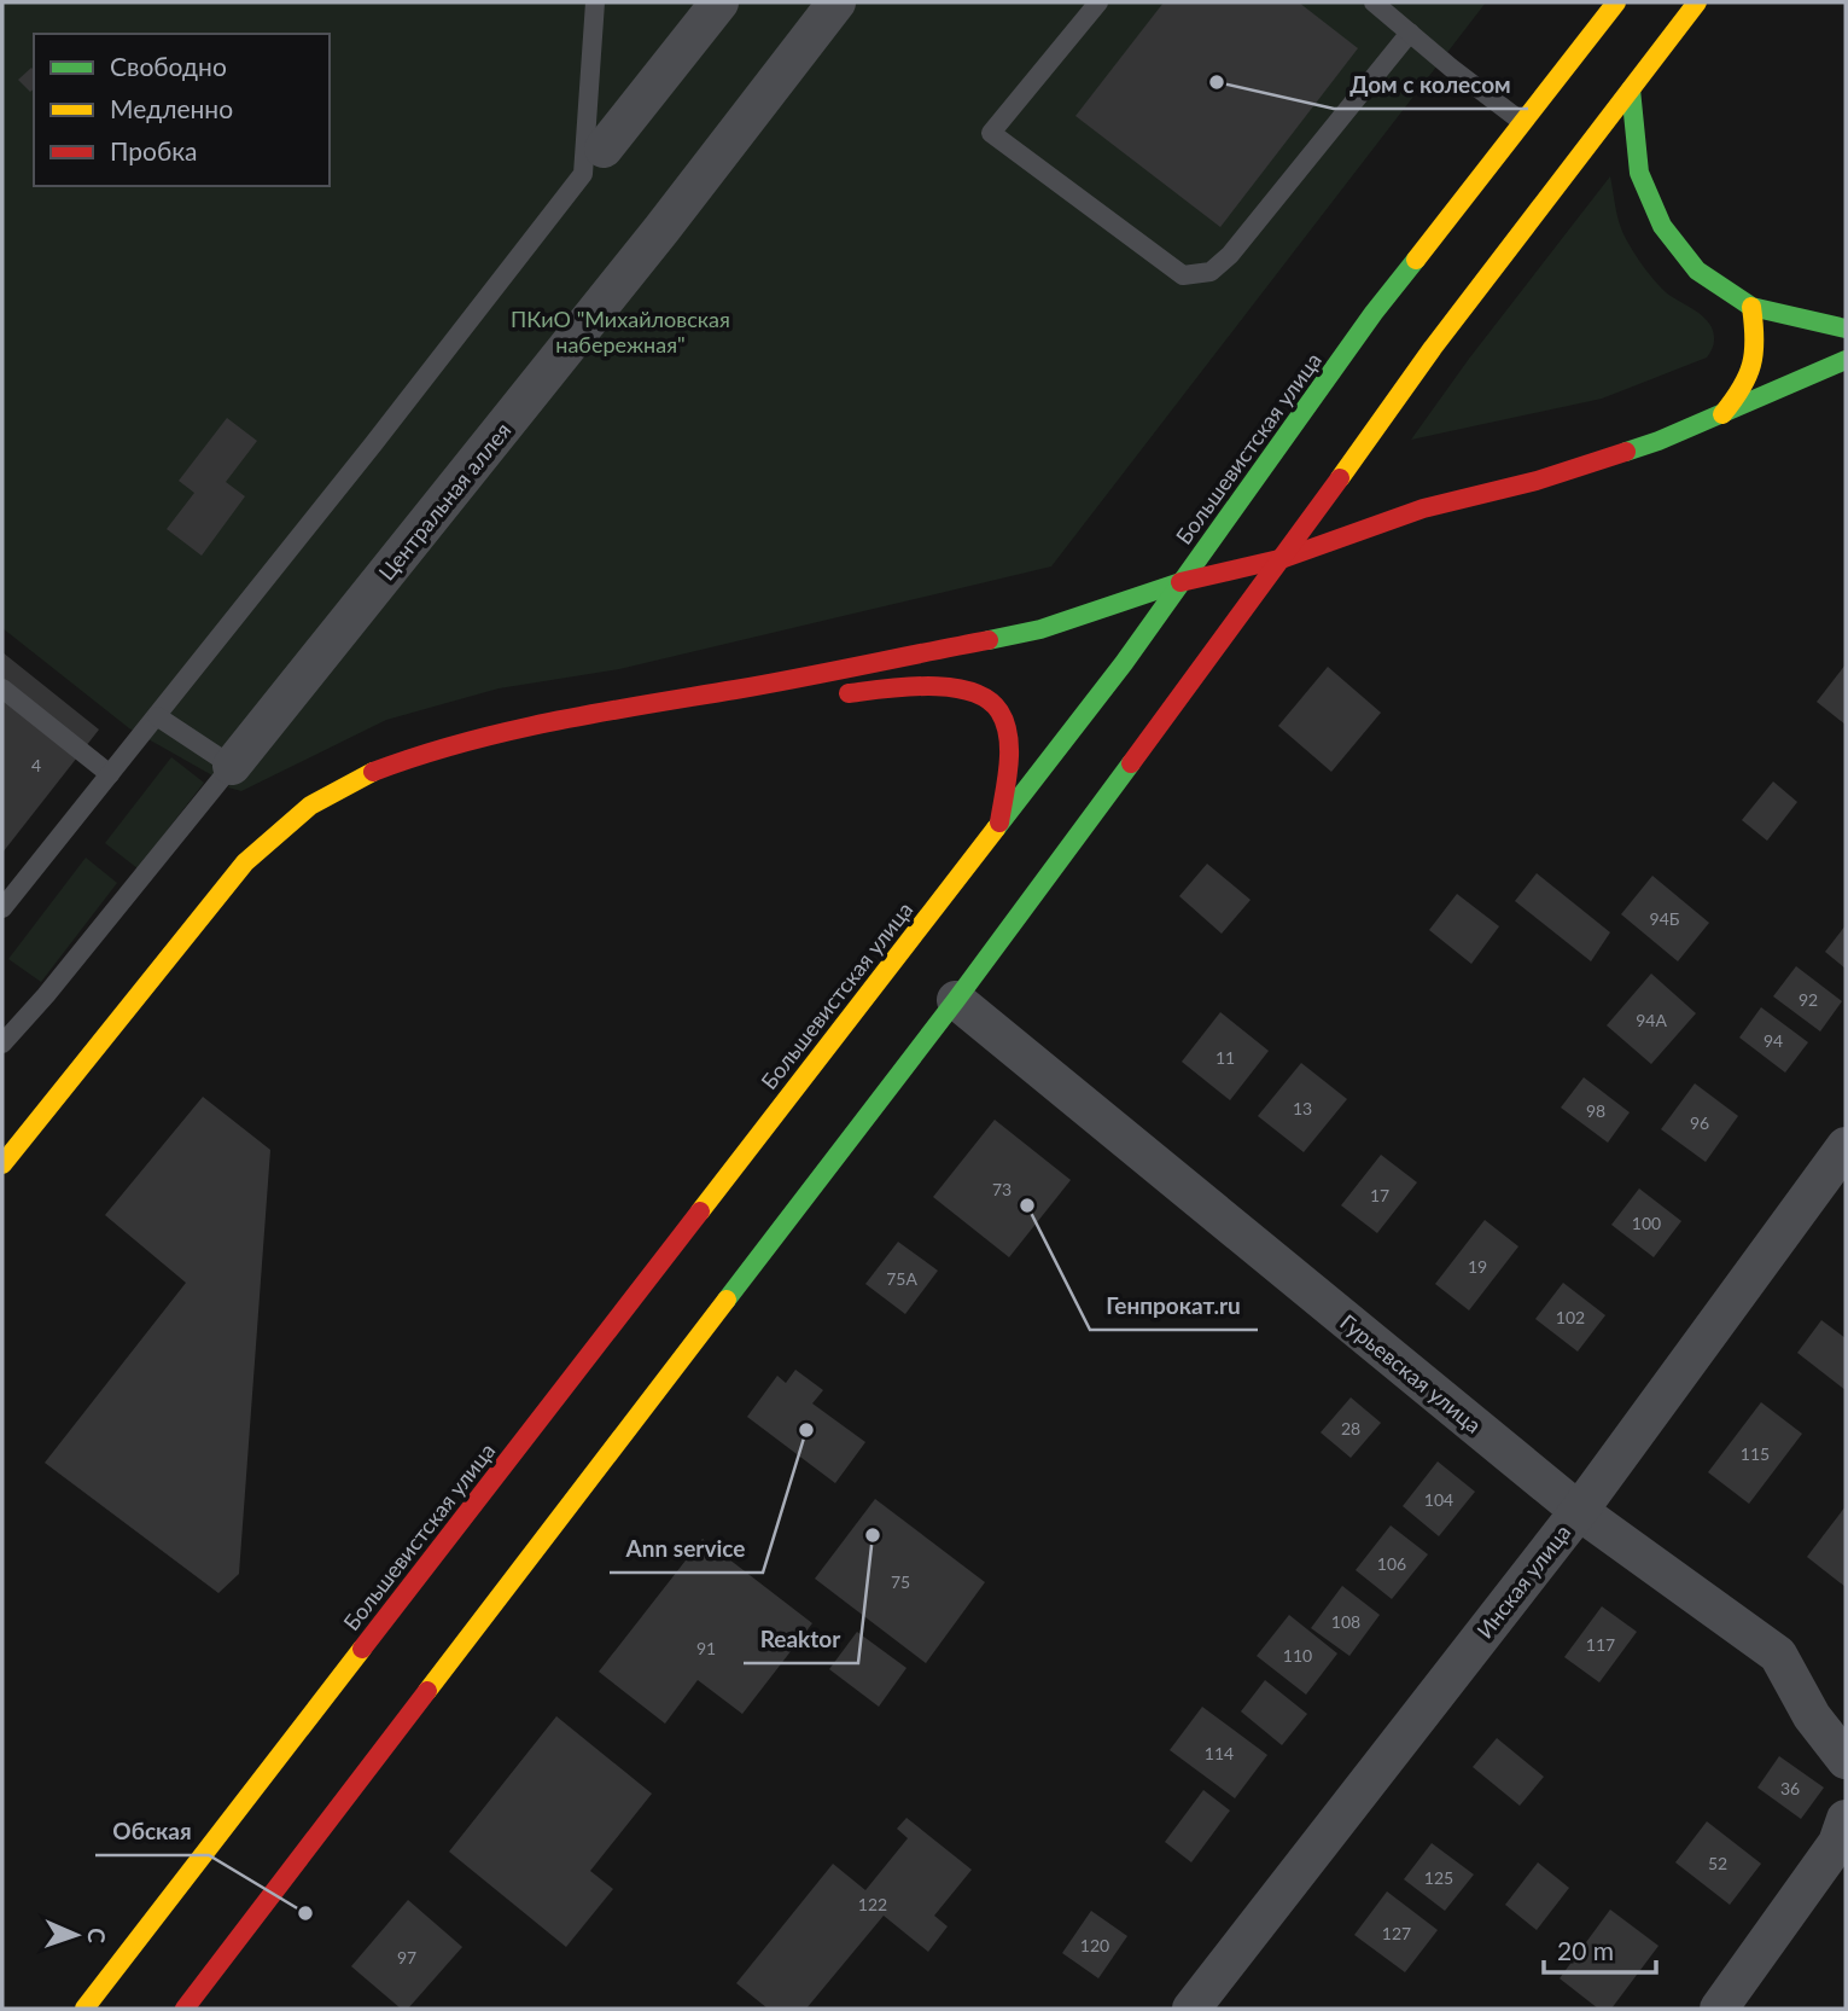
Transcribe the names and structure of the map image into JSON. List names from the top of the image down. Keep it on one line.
{"streets":{"main road":["Большевистская улица"],"street":["Центральная аллея","Гурьевская улица","Инская улица"]},"crossings":[["Гурьевская улица","Инская улица"]],"parks":["ПКиО \"Михайловская набережная\""],"places":["Дом с колесом","Генпрокат.ru","Ann service","Reaktor","Обская"],"house_numbers":["4","94Б","92","94А","94","11","13","98","96","73","17","100","19","75А","102","28","115","104","106","75","108","117","91","110","114","36","52","125","122","127","120","97"],"legend":["Свободно","Медленно","Пробка"],"scale_bar":"20 m","north":"right"}
